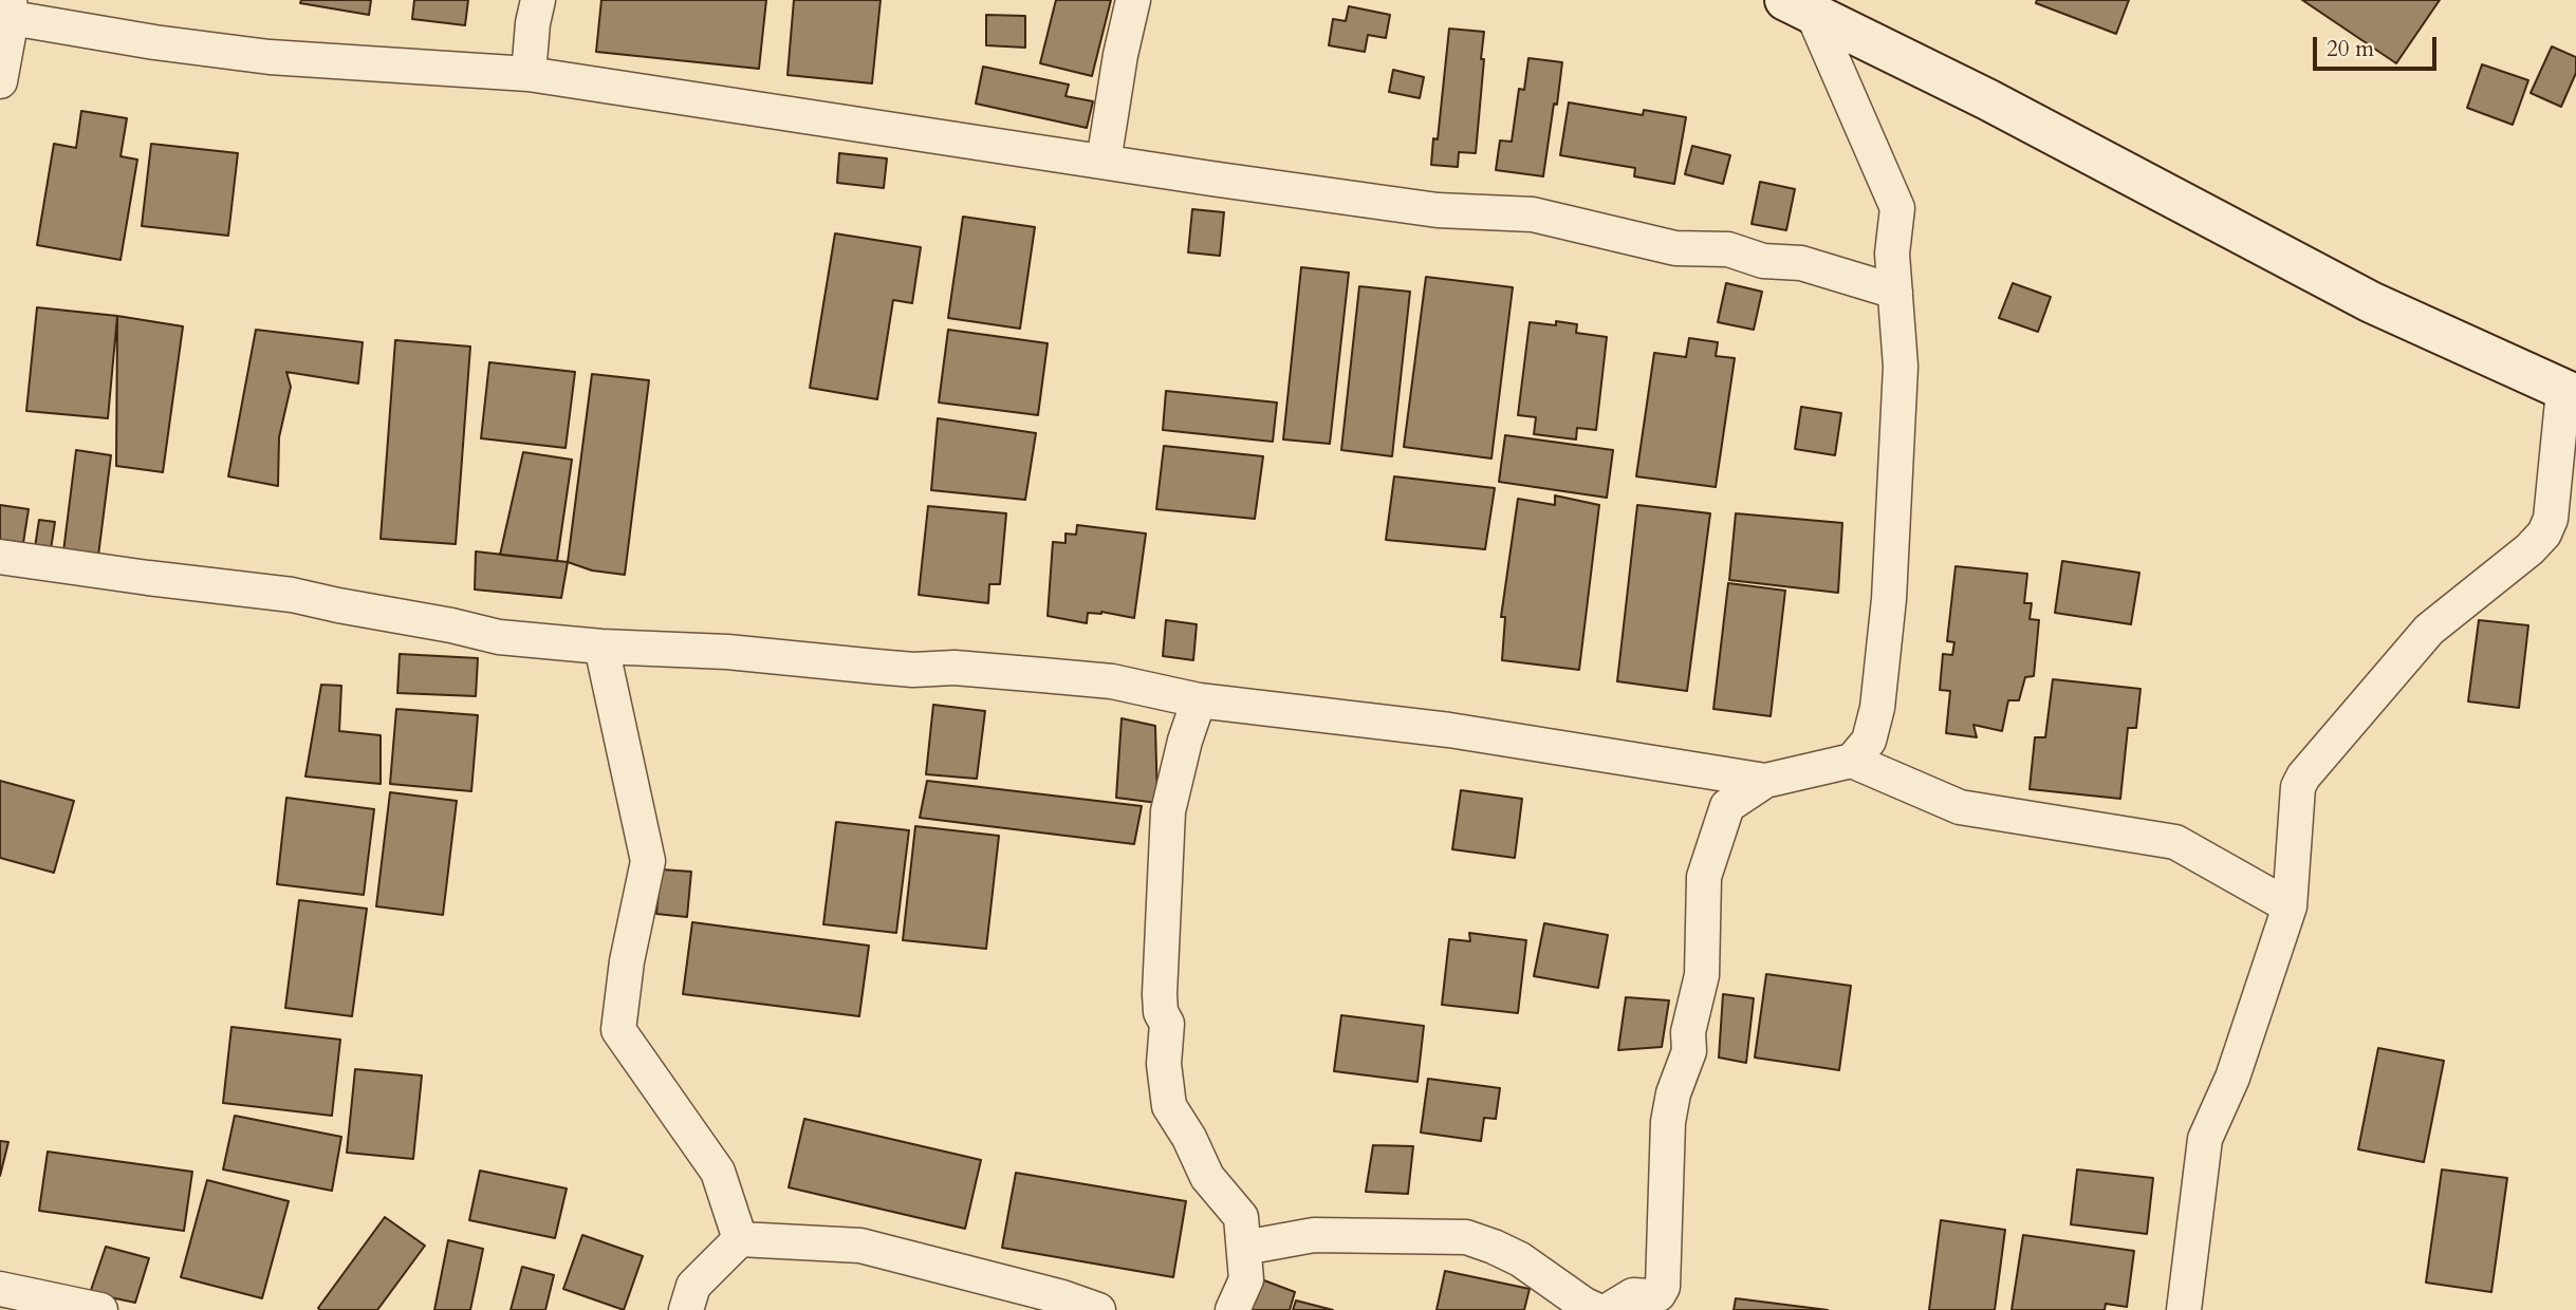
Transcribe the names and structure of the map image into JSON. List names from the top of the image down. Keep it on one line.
{"scale_bar":"20 m"}
